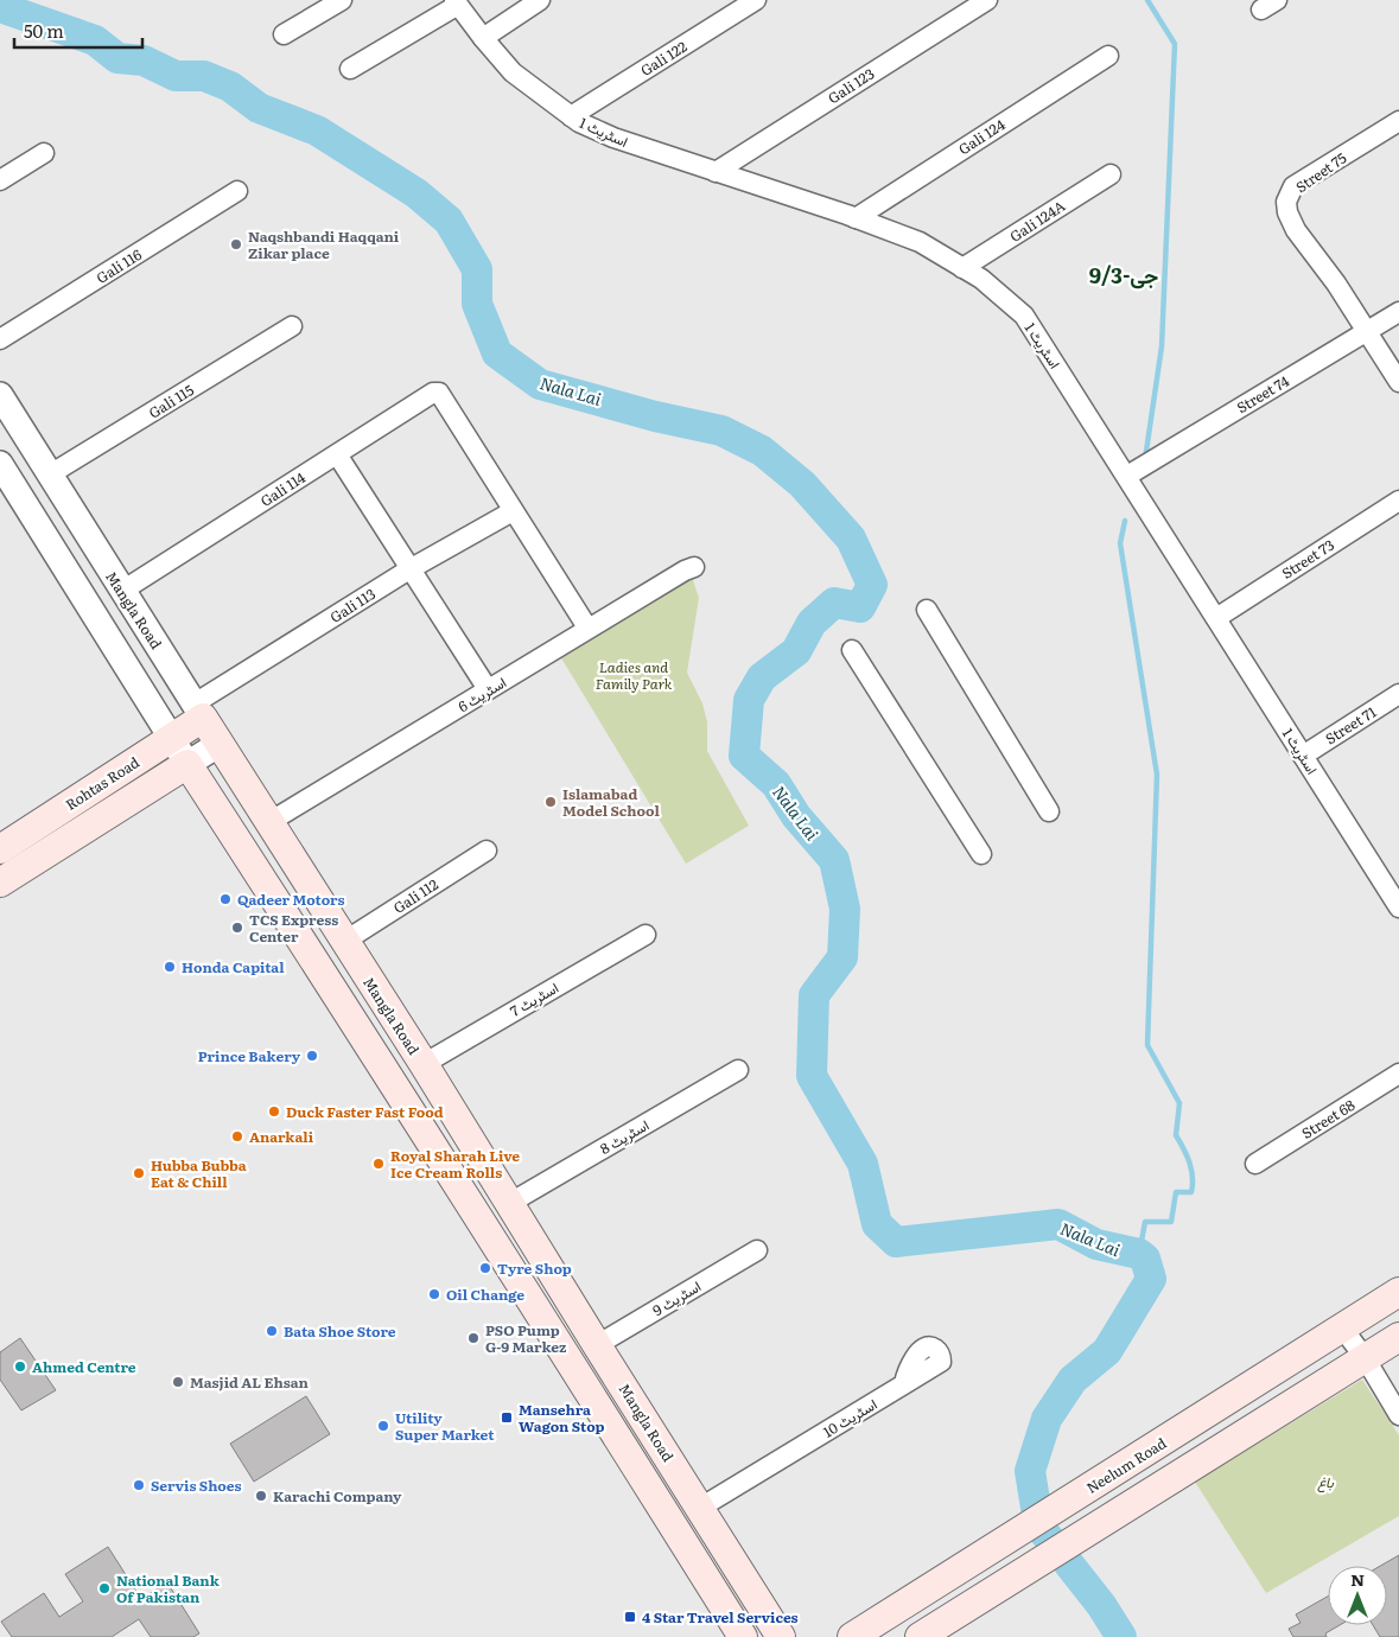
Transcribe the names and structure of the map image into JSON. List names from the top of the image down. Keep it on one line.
{"streets":{"main road":["Mangla Road","Rohtas Road","Neelum Road"],"street":["Gali 122","Gali 123","اسٹریٹ 1","Gali 124","Street 75","Gali 124A","Gali 116","Street 74","Gali 115","Gali 114","Street 73","Gali 113","اسٹریٹ 6","Street 71","Gali 112","اسٹریٹ 7","Street 68","اسٹریٹ 8","اسٹریٹ 9","اسٹریٹ 10"]},"crossings":[["Gali 122","اسٹریٹ 1"],["Gali 123","اسٹریٹ 1"],["اسٹریٹ 1","Gali 124"],["اسٹریٹ 1","Gali 124A"],["اسٹریٹ 1","Street 74"],["اسٹریٹ 1","Street 73"],["اسٹریٹ 1","Street 71"],["Street 75","Street 74"],["Gali 115","Mangla Road"],["Gali 114","Gali 113"],["Gali 114","Mangla Road"],["Gali 113","Mangla Road"],["Gali 113","Rohtas Road"],["Mangla Road","اسٹریٹ 6"],["Mangla Road","Rohtas Road"],["Mangla Road","Gali 112"],["Mangla Road","اسٹریٹ 7"],["Mangla Road","اسٹریٹ 8"],["Mangla Road","اسٹریٹ 9"],["Mangla Road","اسٹریٹ 10"]],"districts":["جی-9/3"],"water":["Nala Lai"],"parks":["Ladies and Family Park","باغ"],"places":{"other":["Naqshbandi Haqqani Zikar place","Islamabad Model School","Qadeer Motors","TCS Express Center","Honda Capital","Prince Bakery","Duck Faster Fast Food","Anarkali","Royal Sharah Live Ice Cream Rolls","Hubba Bubba Eat & Chill","Tyre Shop","Oil Change","Bata Shoe Store","PSO Pump G-9 Markez","Ahmed Centre","Masjid AL Ehsan","Utility Super Market","Servis Shoes","Karachi Company","National Bank Of Pakistan"],"transit":["Mansehra Wagon Stop","4 Star Travel Services"]},"scale_bar":"50 m","north":"top"}
